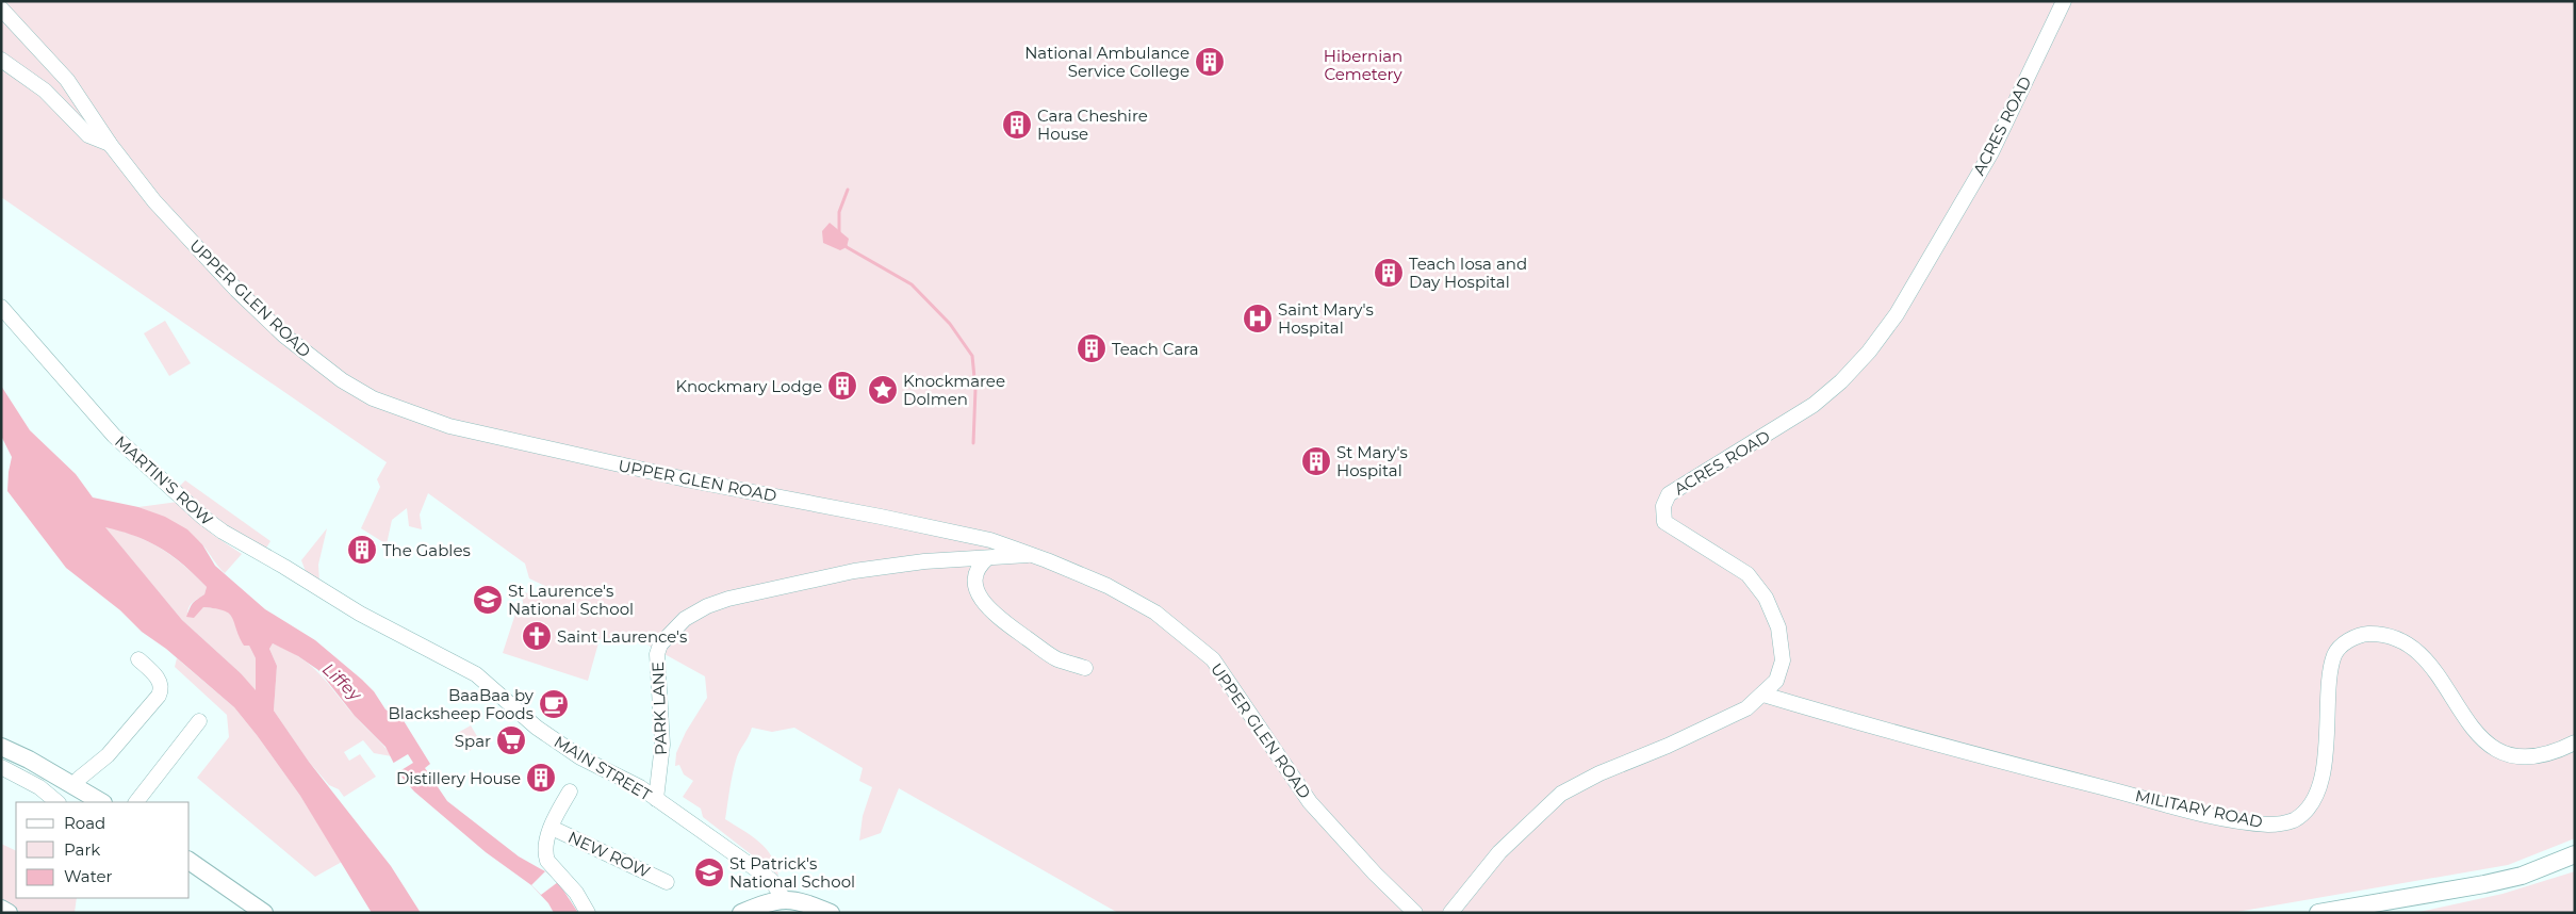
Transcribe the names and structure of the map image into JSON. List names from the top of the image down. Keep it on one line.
{"streets":{"street":["ACRES ROAD","UPPER GLEN ROAD","MARTIN'S ROW","PARK LANE","MAIN STREET","MILITARY ROAD","NEW ROW"]},"crossings":[["ACRES ROAD","MILITARY ROAD"],["MARTIN'S ROW","MAIN STREET"],["PARK LANE","MAIN STREET"]],"water":["Liffey"],"parks":["Hibernian Cemetery"],"places":{"building":["National Ambulance Service College","Cara Cheshire House","Teach Iosa and Day Hospital","Teach Cara","Knockmary Lodge","St Mary's Hospital","The Gables","Distillery House"],"hospital":["Saint Mary's Hospital"],"place":["Knockmaree Dolmen"],"school or university":["St Laurence's National School","St Patrick's National School"],"church":["Saint Laurence's"],"cafe":["BaaBaa by Blacksheep Foods"],"supermarket":["Spar"]},"legend":["Road","Park","Water"]}
